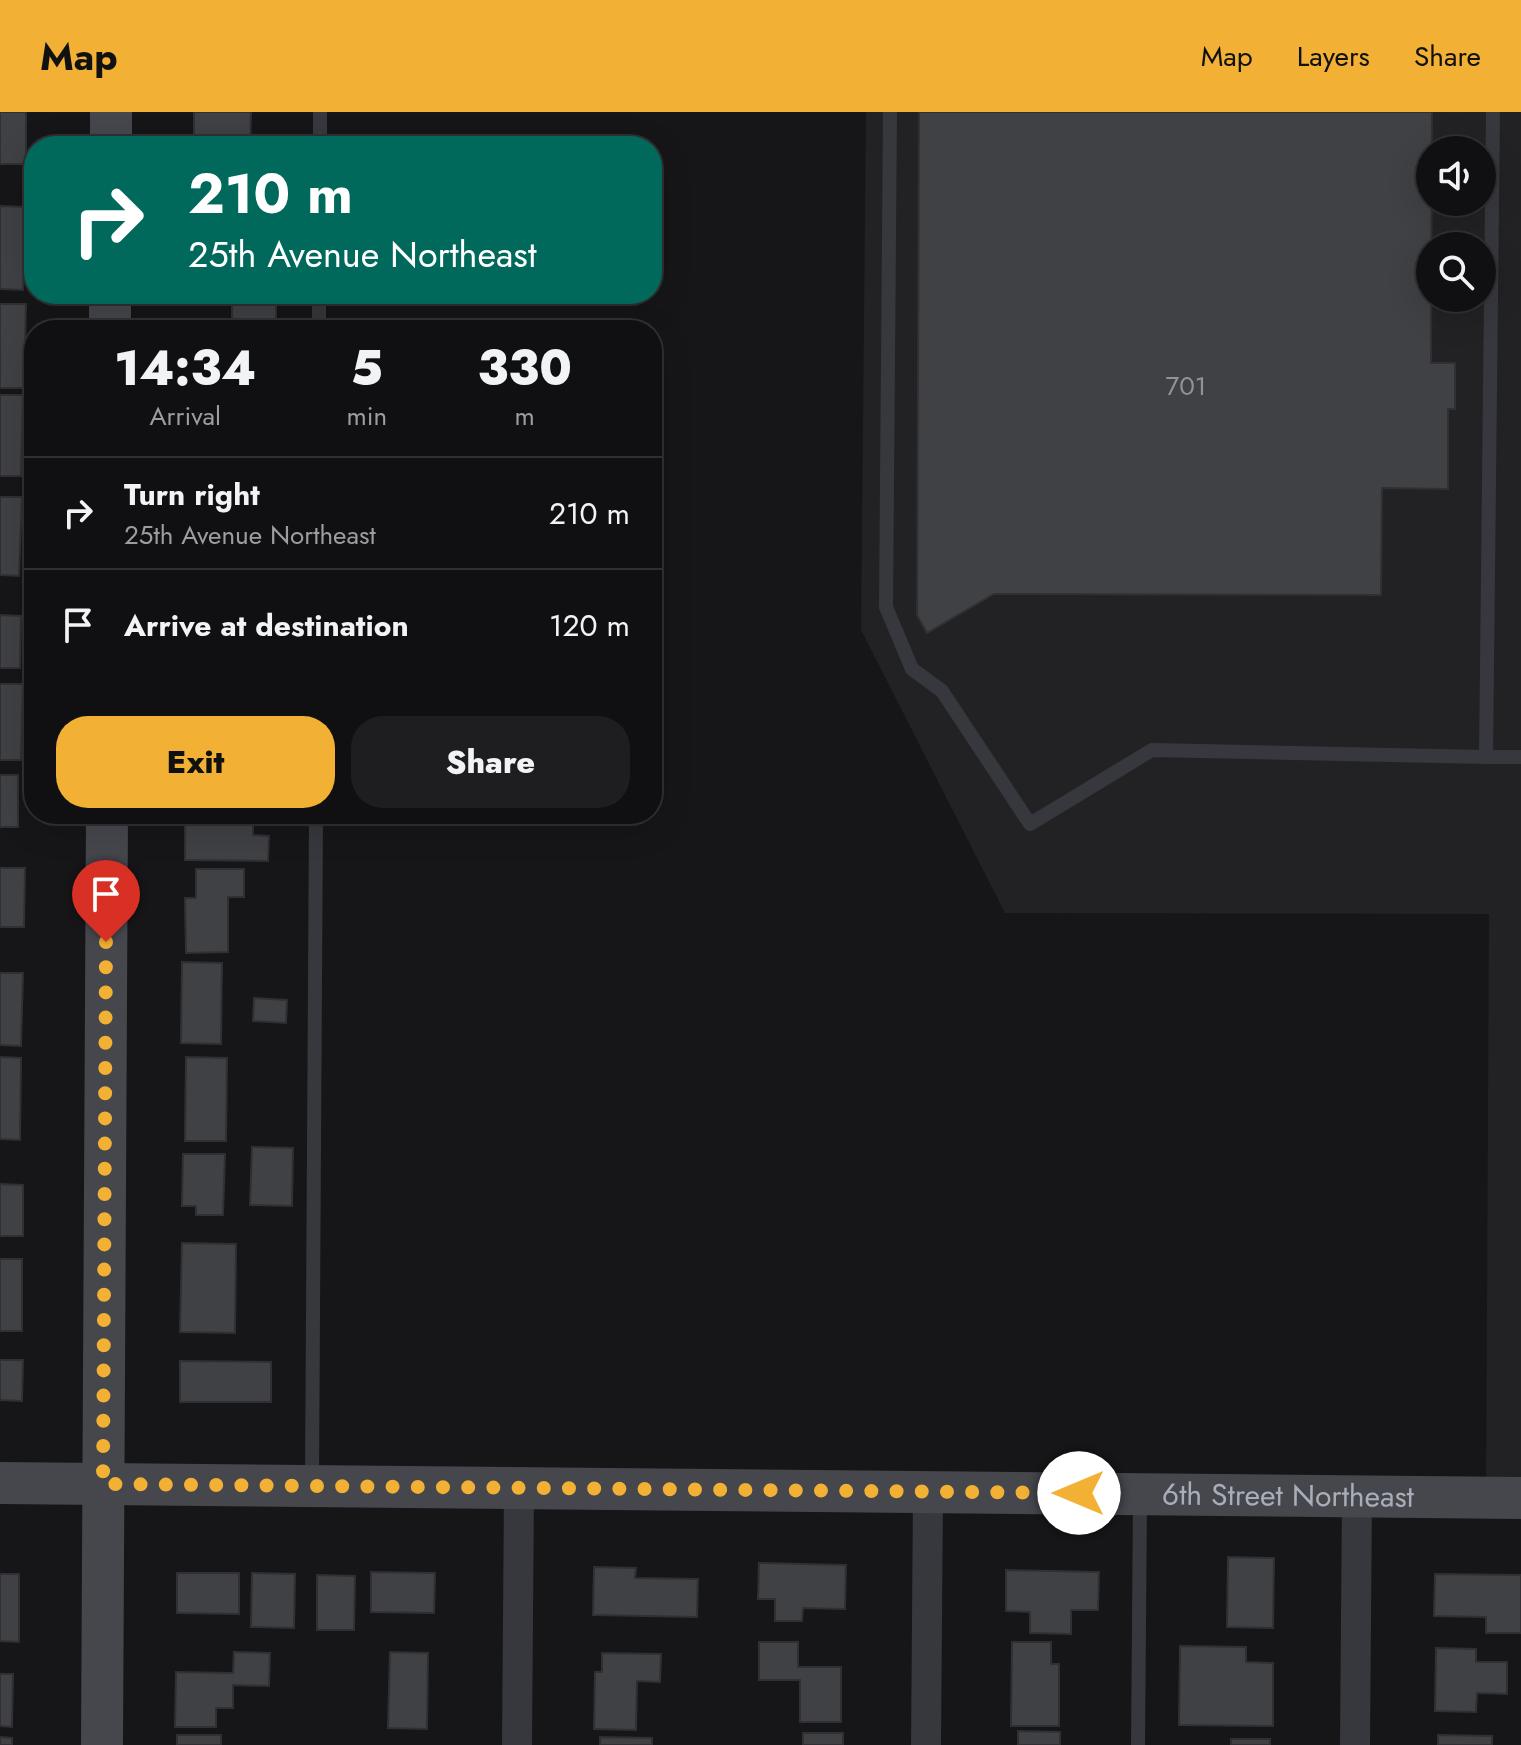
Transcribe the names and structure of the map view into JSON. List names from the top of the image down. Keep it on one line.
{"streets":{"street":["6th Street Northeast"]},"house_numbers":["701"],"page":{"header":"Map","nav":["Map","Layers","Share"],"turn":["210 m","25th Avenue Northeast"],"eta":["14:34","Arrival","5","min","330","m"],"list":[{"name":"Turn right","note":"25th Avenue Northeast","value":"210 m"},{"name":"Arrive at destination","value":"120 m"}],"buttons":["Exit","Share"]}}
